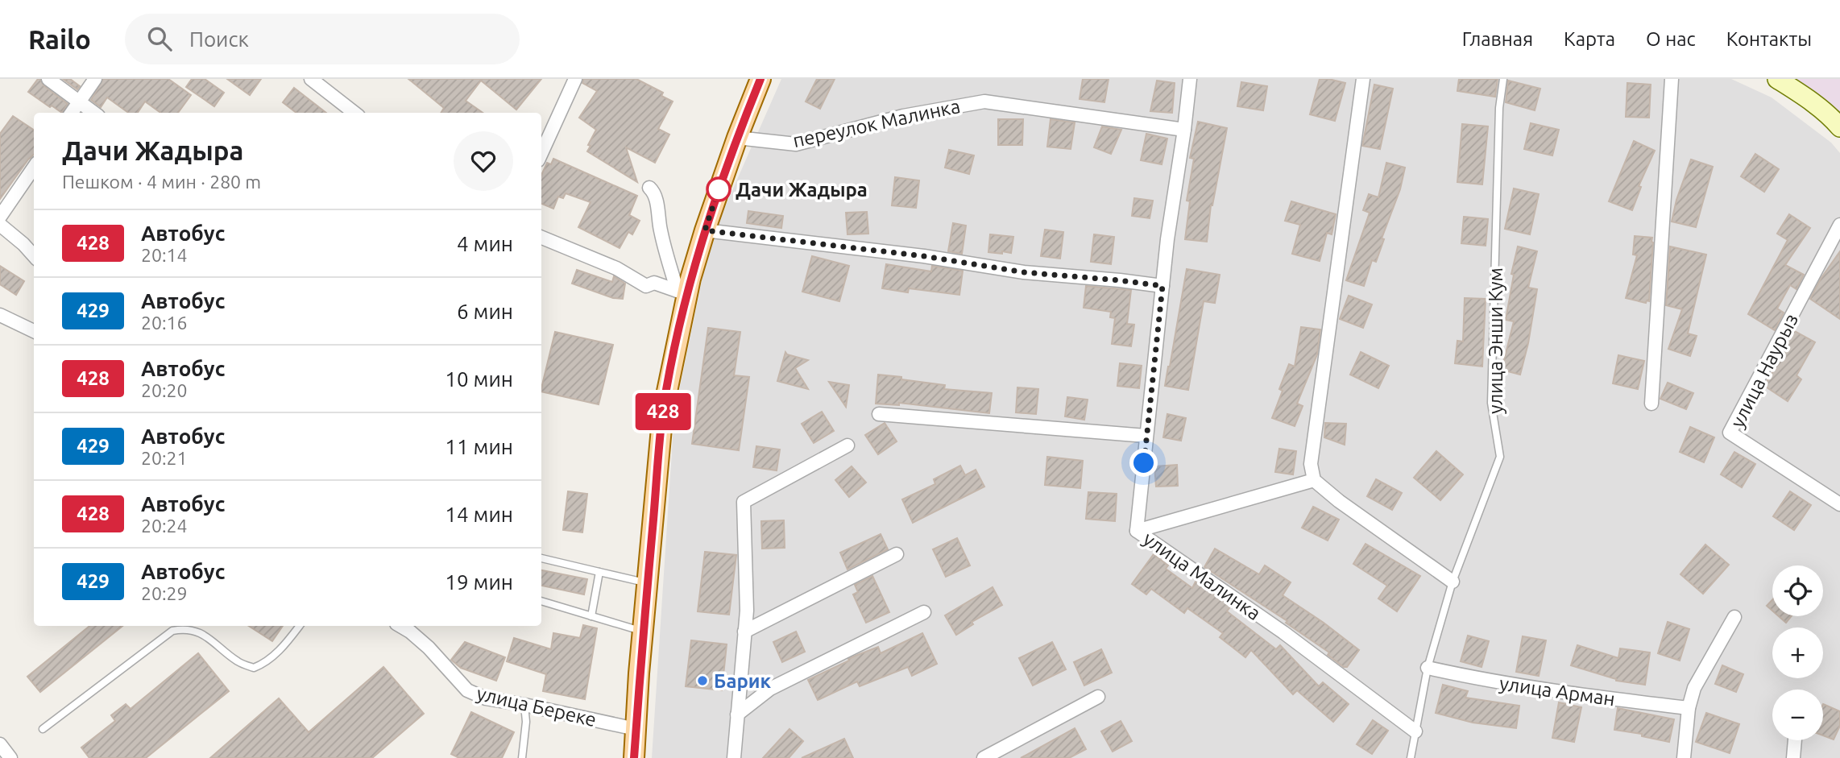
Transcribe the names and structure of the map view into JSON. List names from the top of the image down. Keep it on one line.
{"streets":{"street":["переулок Малинка","улица Наурыз","улица Малинка","улица Арман","улица Береке"],"lane":["улица Энши Кум"]},"crossings":[["переулок Малинка","улица Малинка"],["улица Энши Кум","улица Малинка"],["улица Энши Кум","улица Арман"]],"places":["Дачи Жадыра","Барик"],"lines":["bus line 428"],"page":{"header":"Railo","search":"Поиск","nav":["Главная","Карта","О нас","Контакты"],"on_map":"428","heading":["Дачи Жадыра","Пешком · 4 мин · 280 m"],"list":[{"mark":"428","name":"Автобус","note":"20:14","value":"4 мин"},{"mark":"429","name":"Автобус","note":"20:16","value":"6 мин"},{"mark":"428","name":"Автобус","note":"20:20","value":"10 мин"},{"mark":"429","name":"Автобус","note":"20:21","value":"11 мин"},{"mark":"428","name":"Автобус","note":"20:24","value":"14 мин"},{"mark":"429","name":"Автобус","note":"20:29","value":"19 мин"}],"map_buttons":["+","−"]}}
